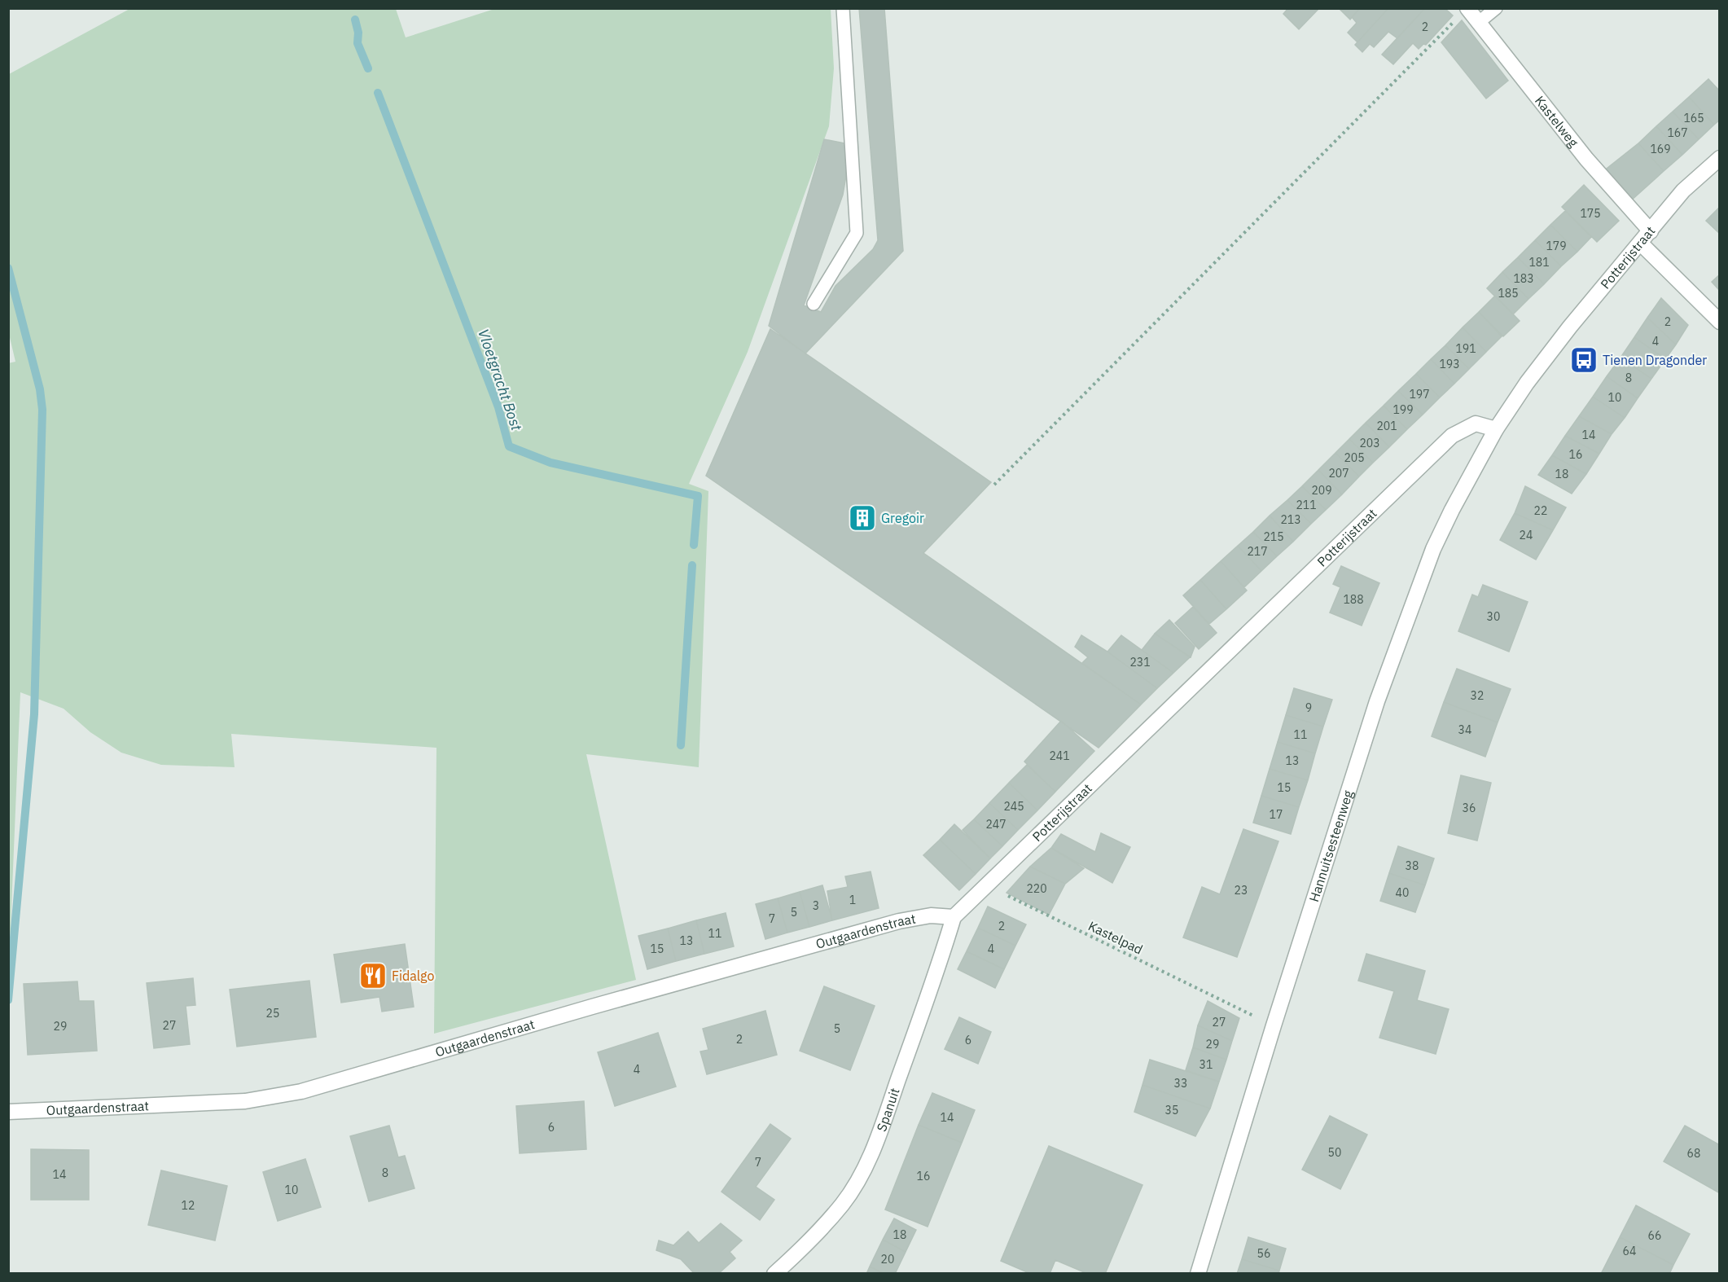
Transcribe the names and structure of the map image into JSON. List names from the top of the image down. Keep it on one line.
{"streets":{"street":["Kastelweg","Potterijstraat","Hannuitsesteenweg","Outgaardenstraat","Spanuit"],"path":["Kastelpad"]},"crossings":[["Kastelweg","Potterijstraat"],["Potterijstraat","Hannuitsesteenweg"],["Potterijstraat","Outgaardenstraat"],["Potterijstraat","Kastelpad"],["Potterijstraat","Spanuit"],["Outgaardenstraat","Spanuit"]],"water":["Vloetgracht Bost"],"places":{"bus stop":["Tienen Dragonder"],"building":["Gregoir"],"restaurant":["Fidalgo"]},"house_numbers":["2","165","167","169","175","179","181","183","185","2","4","191","193","8","197","10","199","201","14","203","16","205","207","18","209","211","22","213","24","215","217","188","30","231","32","9","34","11","241","13","15","245","36","17","247","38","220","23","40","1","3","5","7","2","11","13","15","4","25","27","27","29","5","2","6","29","31","4","33","35","14","6","50","68","7","8","14","16","10","12","18","66","64","56","20"]}
